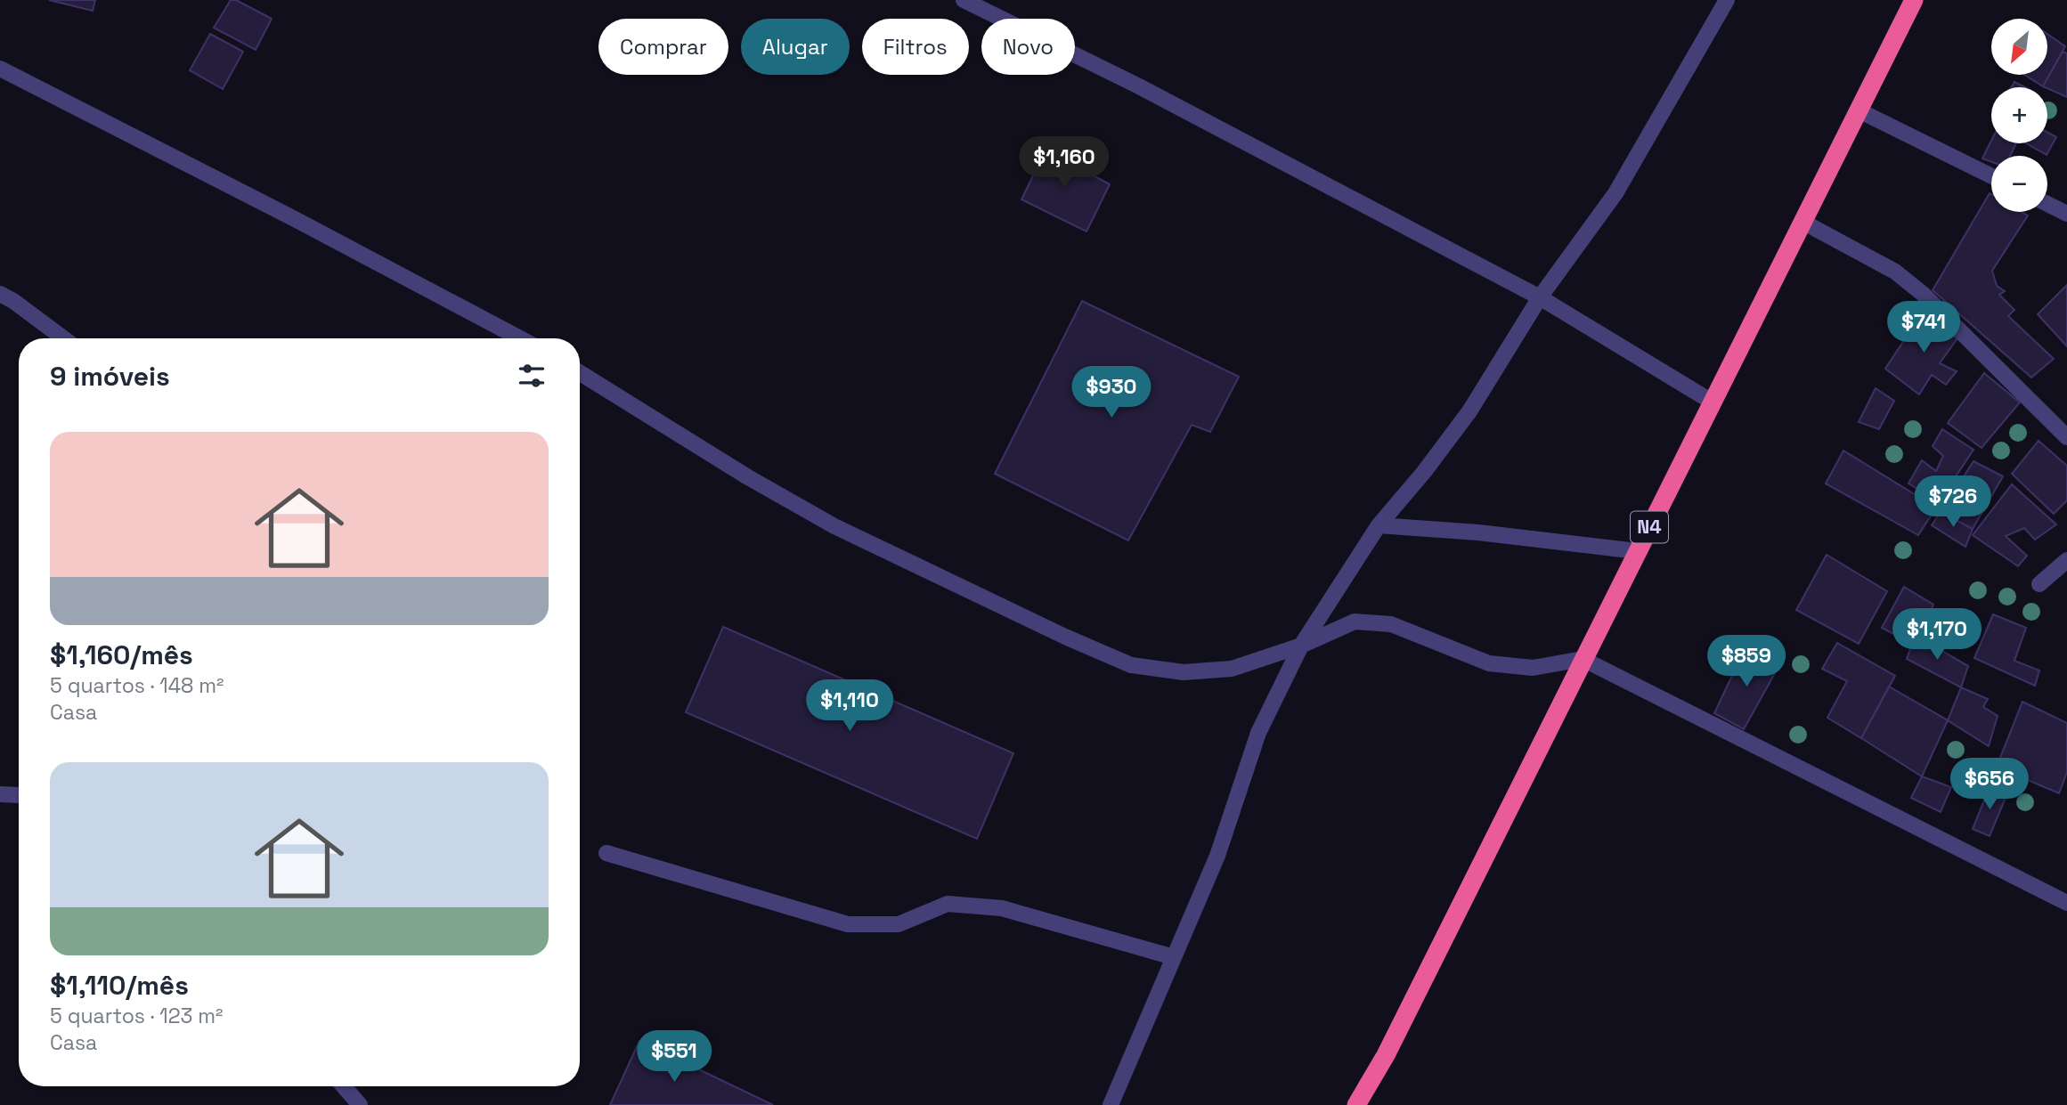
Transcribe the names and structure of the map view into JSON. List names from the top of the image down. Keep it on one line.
{"streets":{"highway":["N4"]},"north":"bottom left","page":{"map_buttons":["+","−"],"chip":["Comprar","Alugar","Filtros","Novo"],"price":["$1,160","$741","$930","$726","$1,170","$859","$1,110","$656","$551"],"heading":"9 imóveis","list":[{"name":"$1,160/mês","note":"5 quartos · 148 m² · Casa"},{"name":"$1,110/mês","note":"5 quartos · 123 m² · Casa"}]}}
